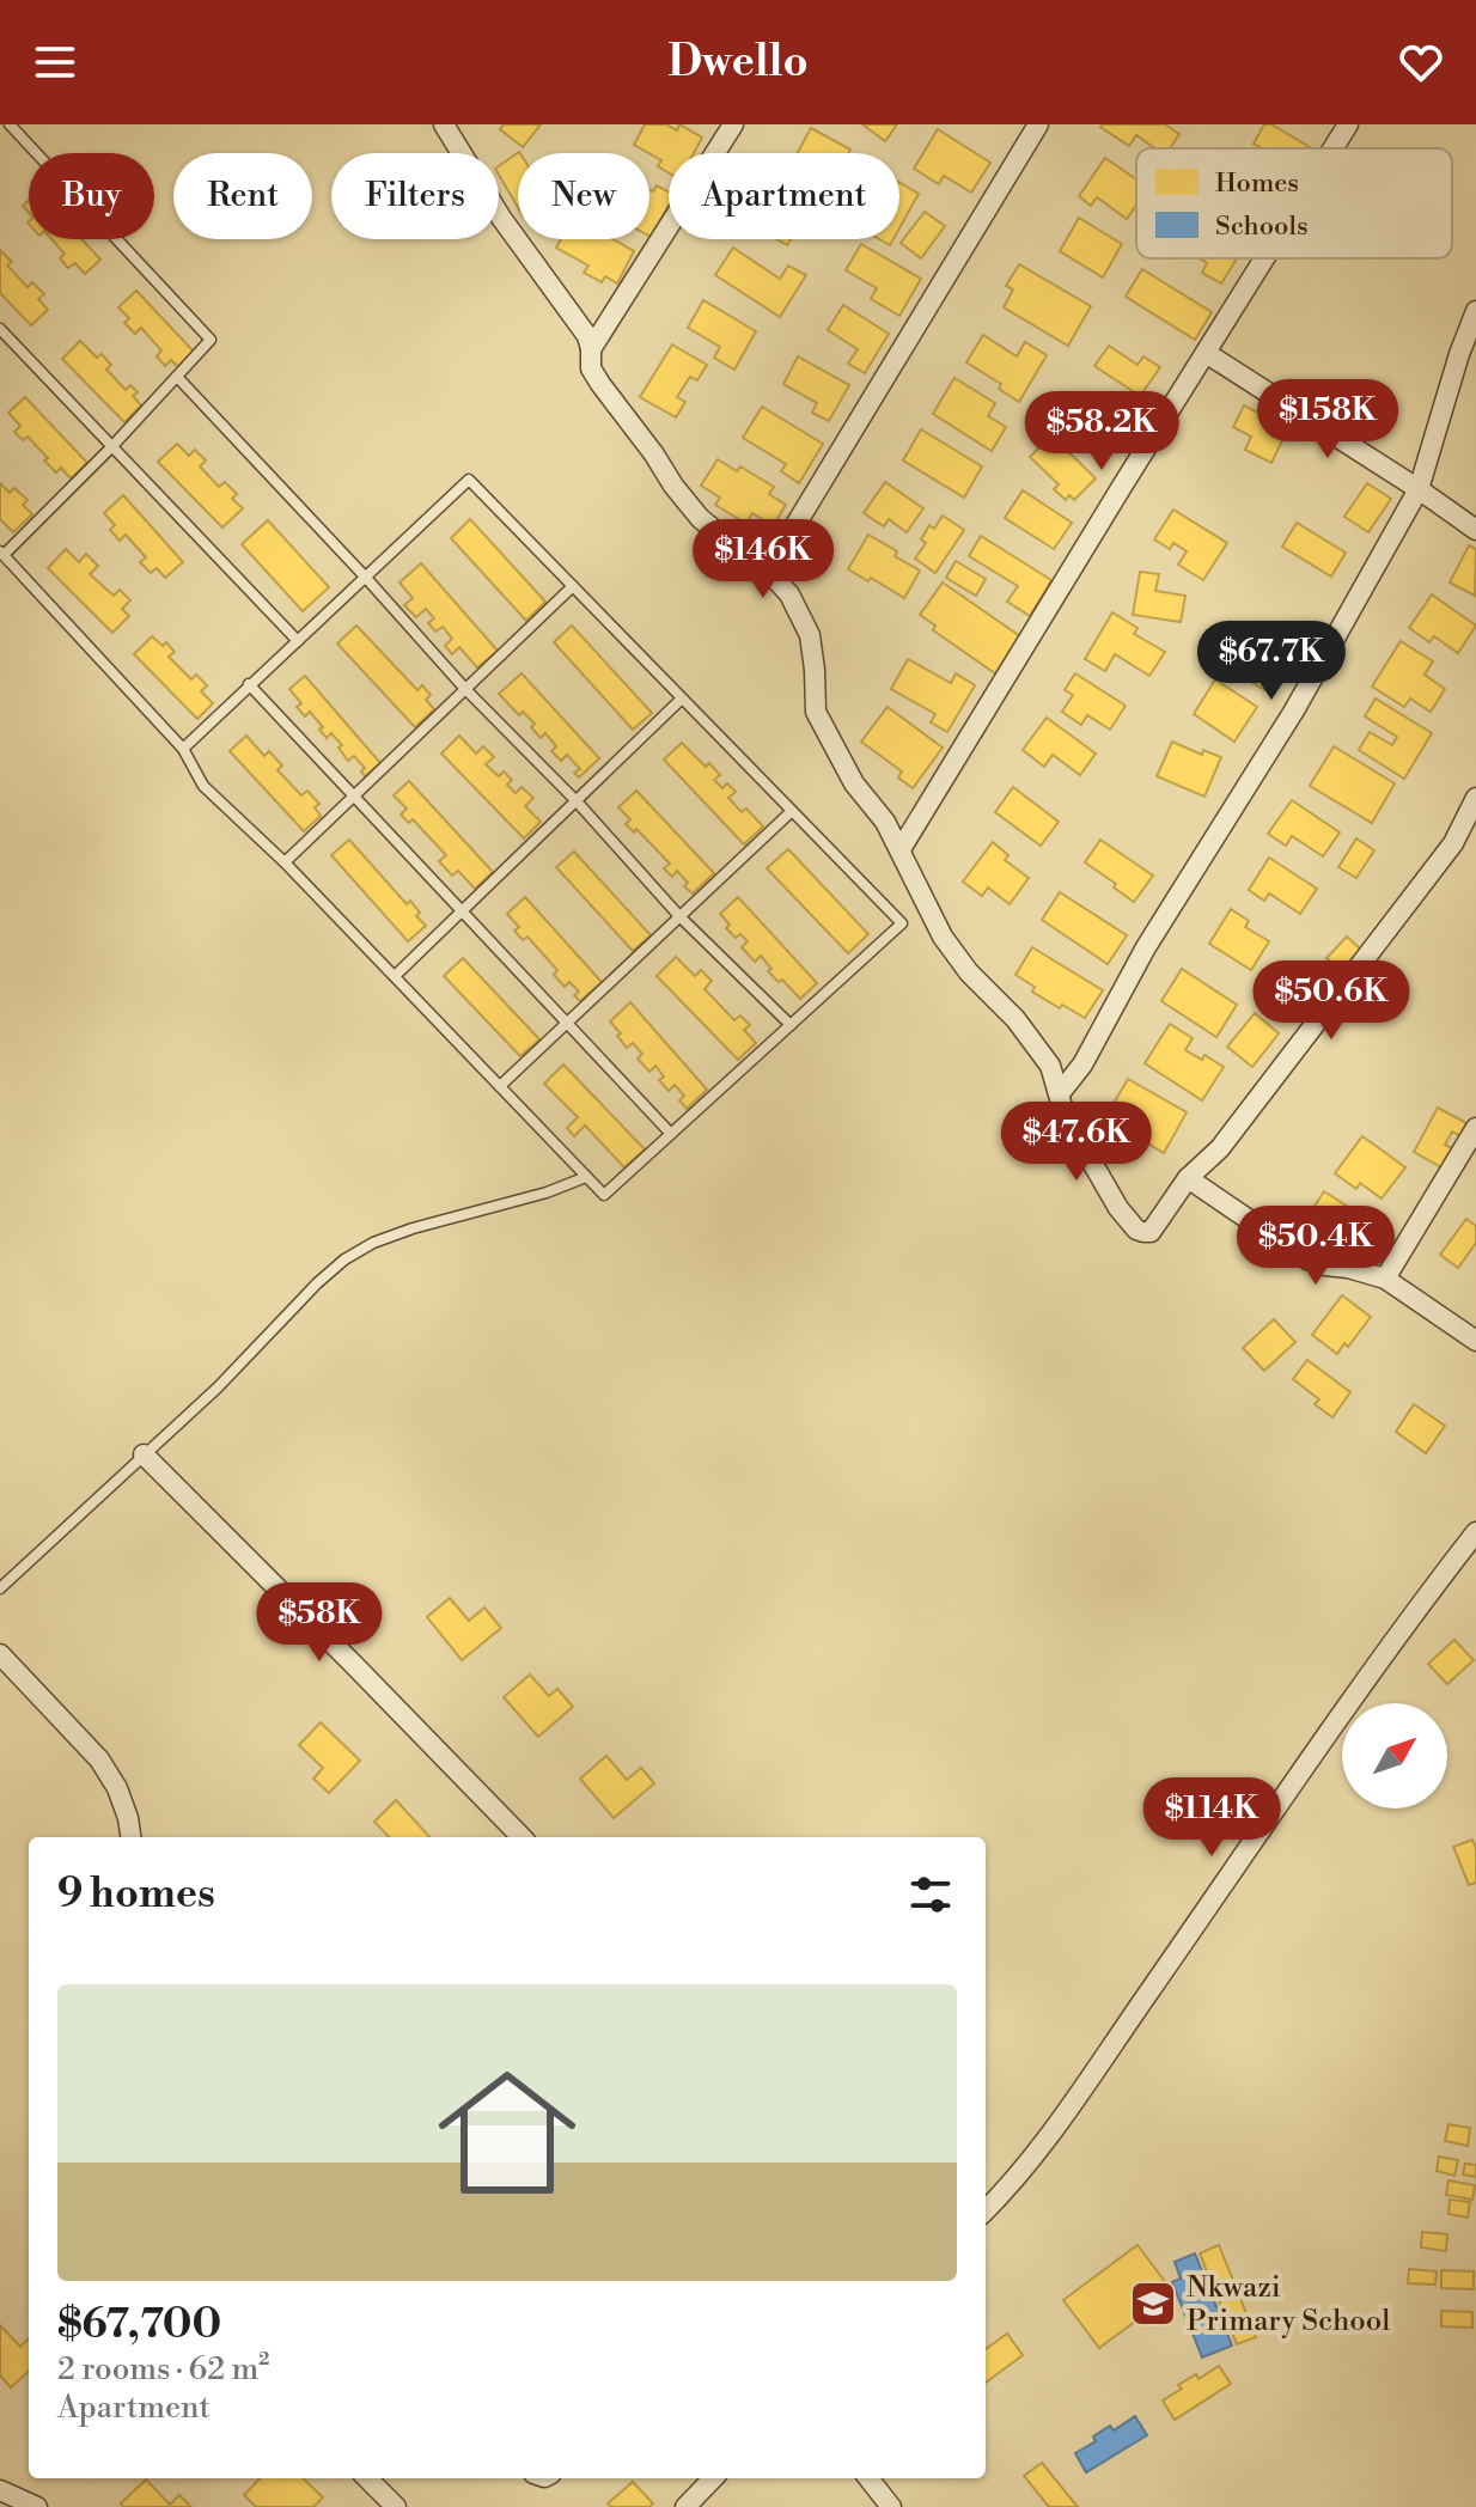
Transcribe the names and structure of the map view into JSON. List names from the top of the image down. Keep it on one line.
{"places":{"school or university":["Nkwazi Primary School"]},"legend":["Homes","Schools"],"north":"top right","page":{"header":"Dwello","chip":["Buy","Rent","Filters","New","Apartment"],"price":["$158K","$58.2K","$146K","$67.7K","$50.6K","$47.6K","$50.4K","$58K","$114K"],"heading":"9 homes","list":[{"name":"$67,700","note":"2 rooms · 62 m² · Apartment"}]}}
